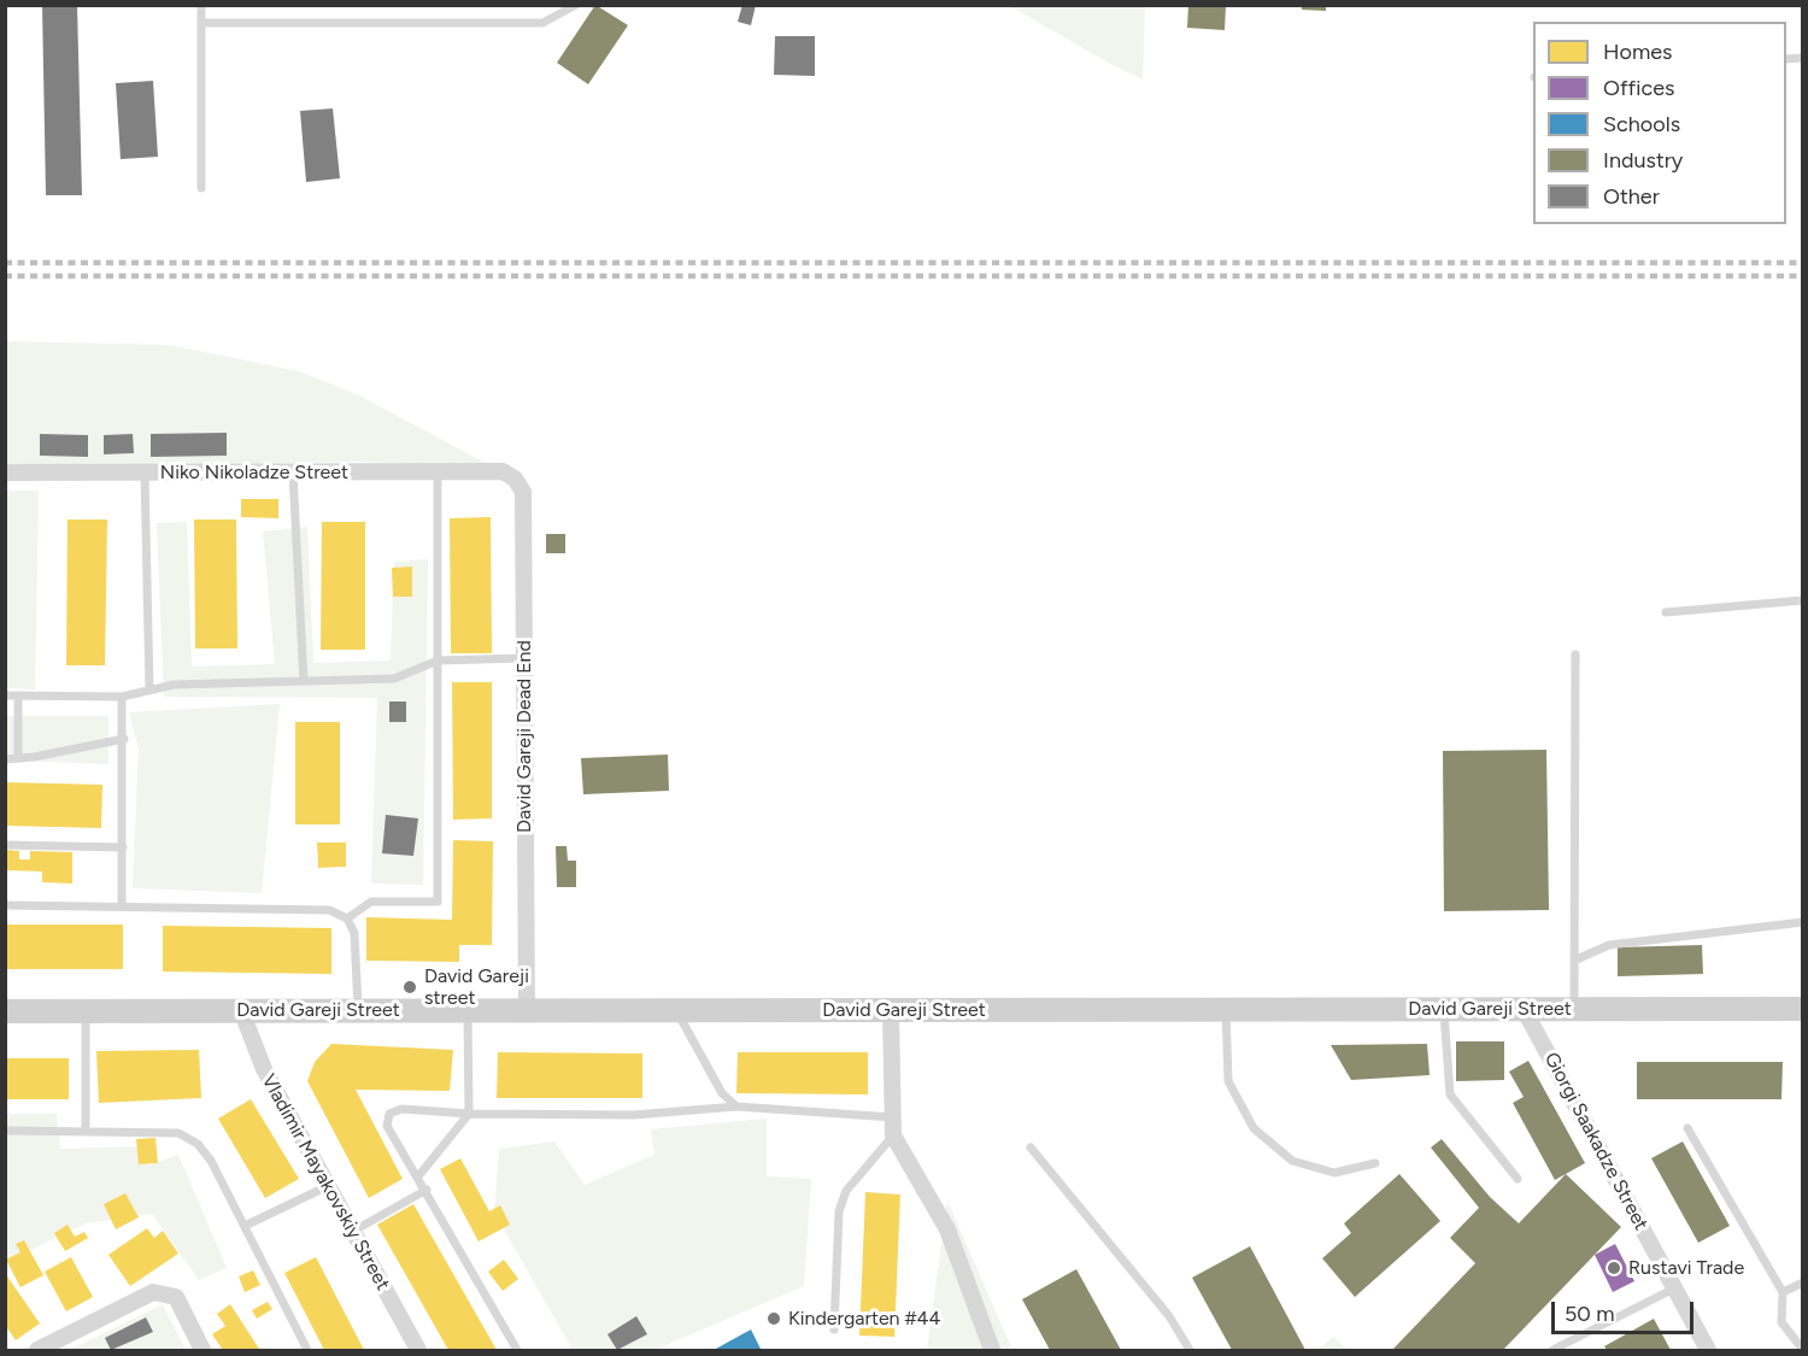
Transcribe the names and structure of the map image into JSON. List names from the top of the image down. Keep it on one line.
{"streets":{"main road":["David Gareji Street"],"street":["Niko Nikoladze Street","David Gareji Dead End","Giorgi Saakadze Street","Vladimir Mayakovskiy Street"]},"crossings":[["Niko Nikoladze Street","David Gareji Dead End"],["David Gareji Dead End","David Gareji Street"],["David Gareji Street","Giorgi Saakadze Street"],["David Gareji Street","Vladimir Mayakovskiy Street"]],"places":["David Gareji street","Rustavi Trade","Kindergarten #44"],"legend":["Homes","Offices","Schools","Industry","Other"],"scale_bar":"50 m"}
